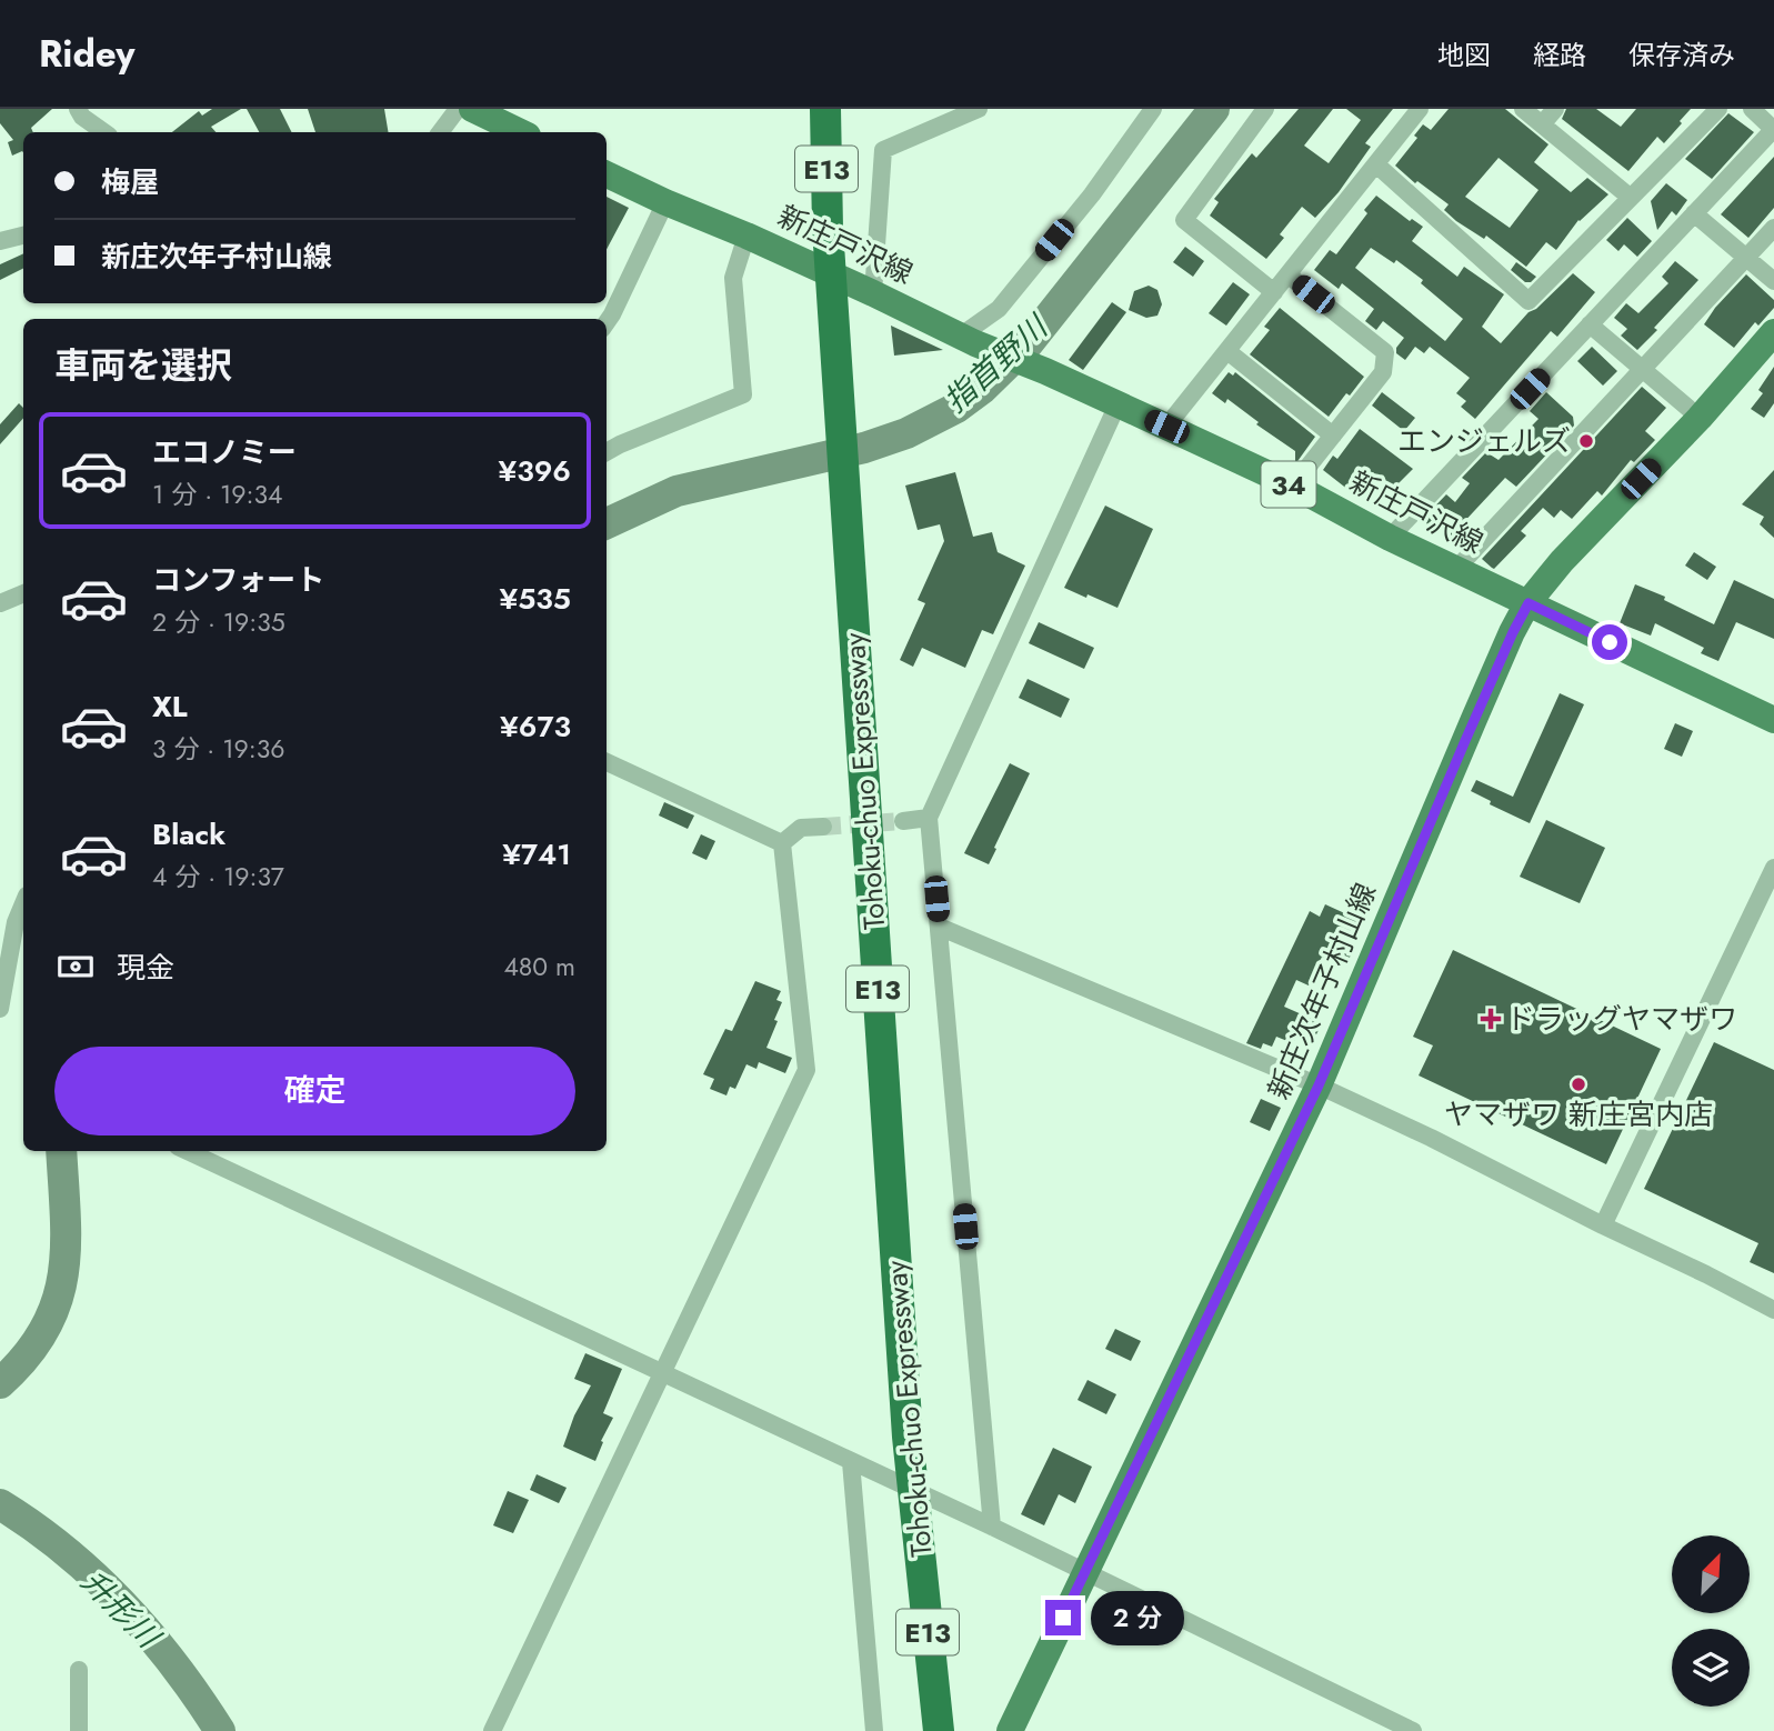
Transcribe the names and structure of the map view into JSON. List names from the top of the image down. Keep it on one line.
{"streets":{"highway":["E13","Tohoku-chuo Expressway"],"main road":["新庄戸沢線","34","新庄次年子村山線"]},"crossings":[["新庄戸沢線","新庄次年子村山線"]],"water":["指首野川","升形川"],"places":{"other":["エンジェルズ","ヤマザワ 新庄宮内店"],"health":["ドラッグヤマザワ"]},"north":"top right","page":{"header":"Ridey","nav":["地図","経路","保存済み"],"banner":["梅屋","新庄次年子村山線"],"heading":"車両を選択","list":[{"name":"エコノミー","note":"1 分 · 19:34","value":"¥396"},{"name":"コンフォート","note":"2 分 · 19:35","value":"¥535"},{"name":"XL","note":"3 分 · 19:36","value":"¥673"},{"name":"Black","note":"4 分 · 19:37","value":"¥741"}],"pay":["現金","480 m"],"buttons":"確定","bubble":"2 分"}}
